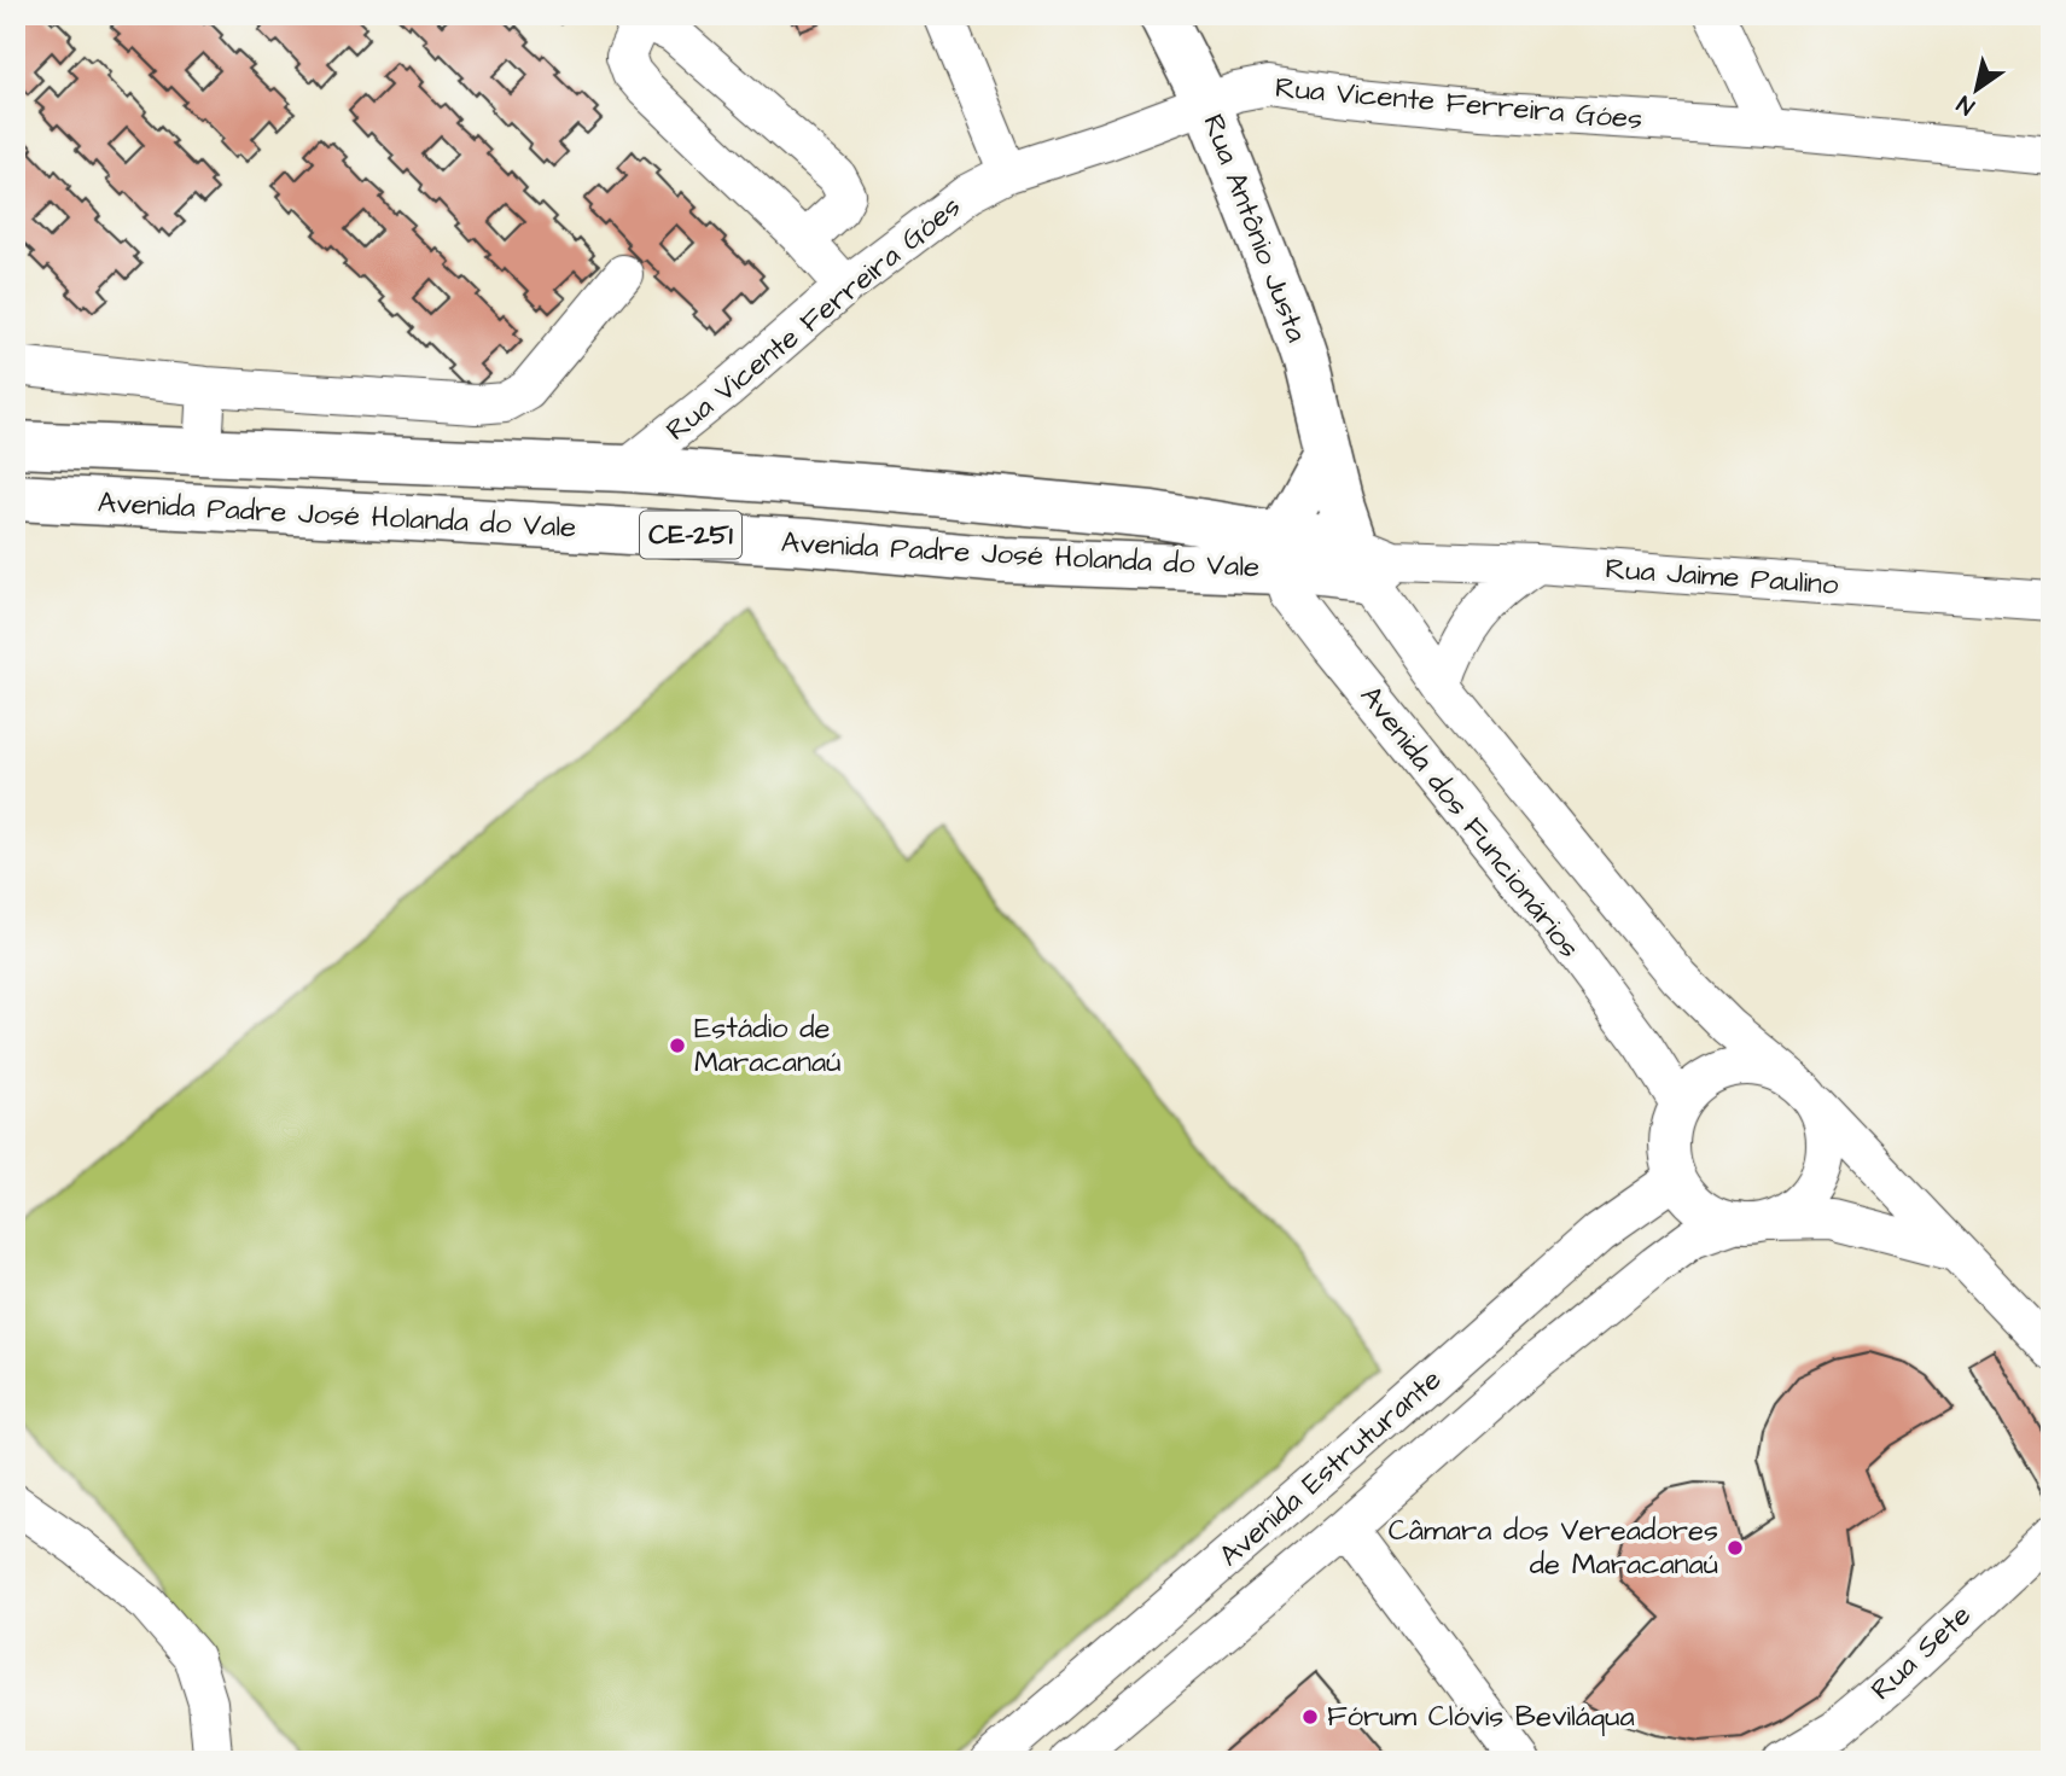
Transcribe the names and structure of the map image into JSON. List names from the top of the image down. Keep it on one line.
{"streets":{"main road":["Rua Antônio Justa","Avenida Padre José Holanda do Vale","CE-251"],"street":["Rua Vicente Ferreira Góes","Rua Jaime Paulino","Avenida dos Funcionários","Avenida Estruturante","Rua Sete"]},"crossings":[["Rua Vicente Ferreira Góes","Rua Antônio Justa"],["Rua Vicente Ferreira Góes","Avenida Padre José Holanda do Vale"],["Rua Antônio Justa","Avenida Padre José Holanda do Vale"],["Rua Antônio Justa","Rua Jaime Paulino"],["Rua Antônio Justa","Avenida dos Funcionários"],["Avenida Padre José Holanda do Vale","Rua Jaime Paulino"],["Avenida Padre José Holanda do Vale","Avenida dos Funcionários"],["Rua Jaime Paulino","Avenida dos Funcionários"],["Avenida dos Funcionários","Avenida Estruturante"]],"places":["Estádio de Maracanaú","Câmara dos Vereadores de Maracanaú","Fórum Clóvis Beviláqua"],"north":"bottom left"}
